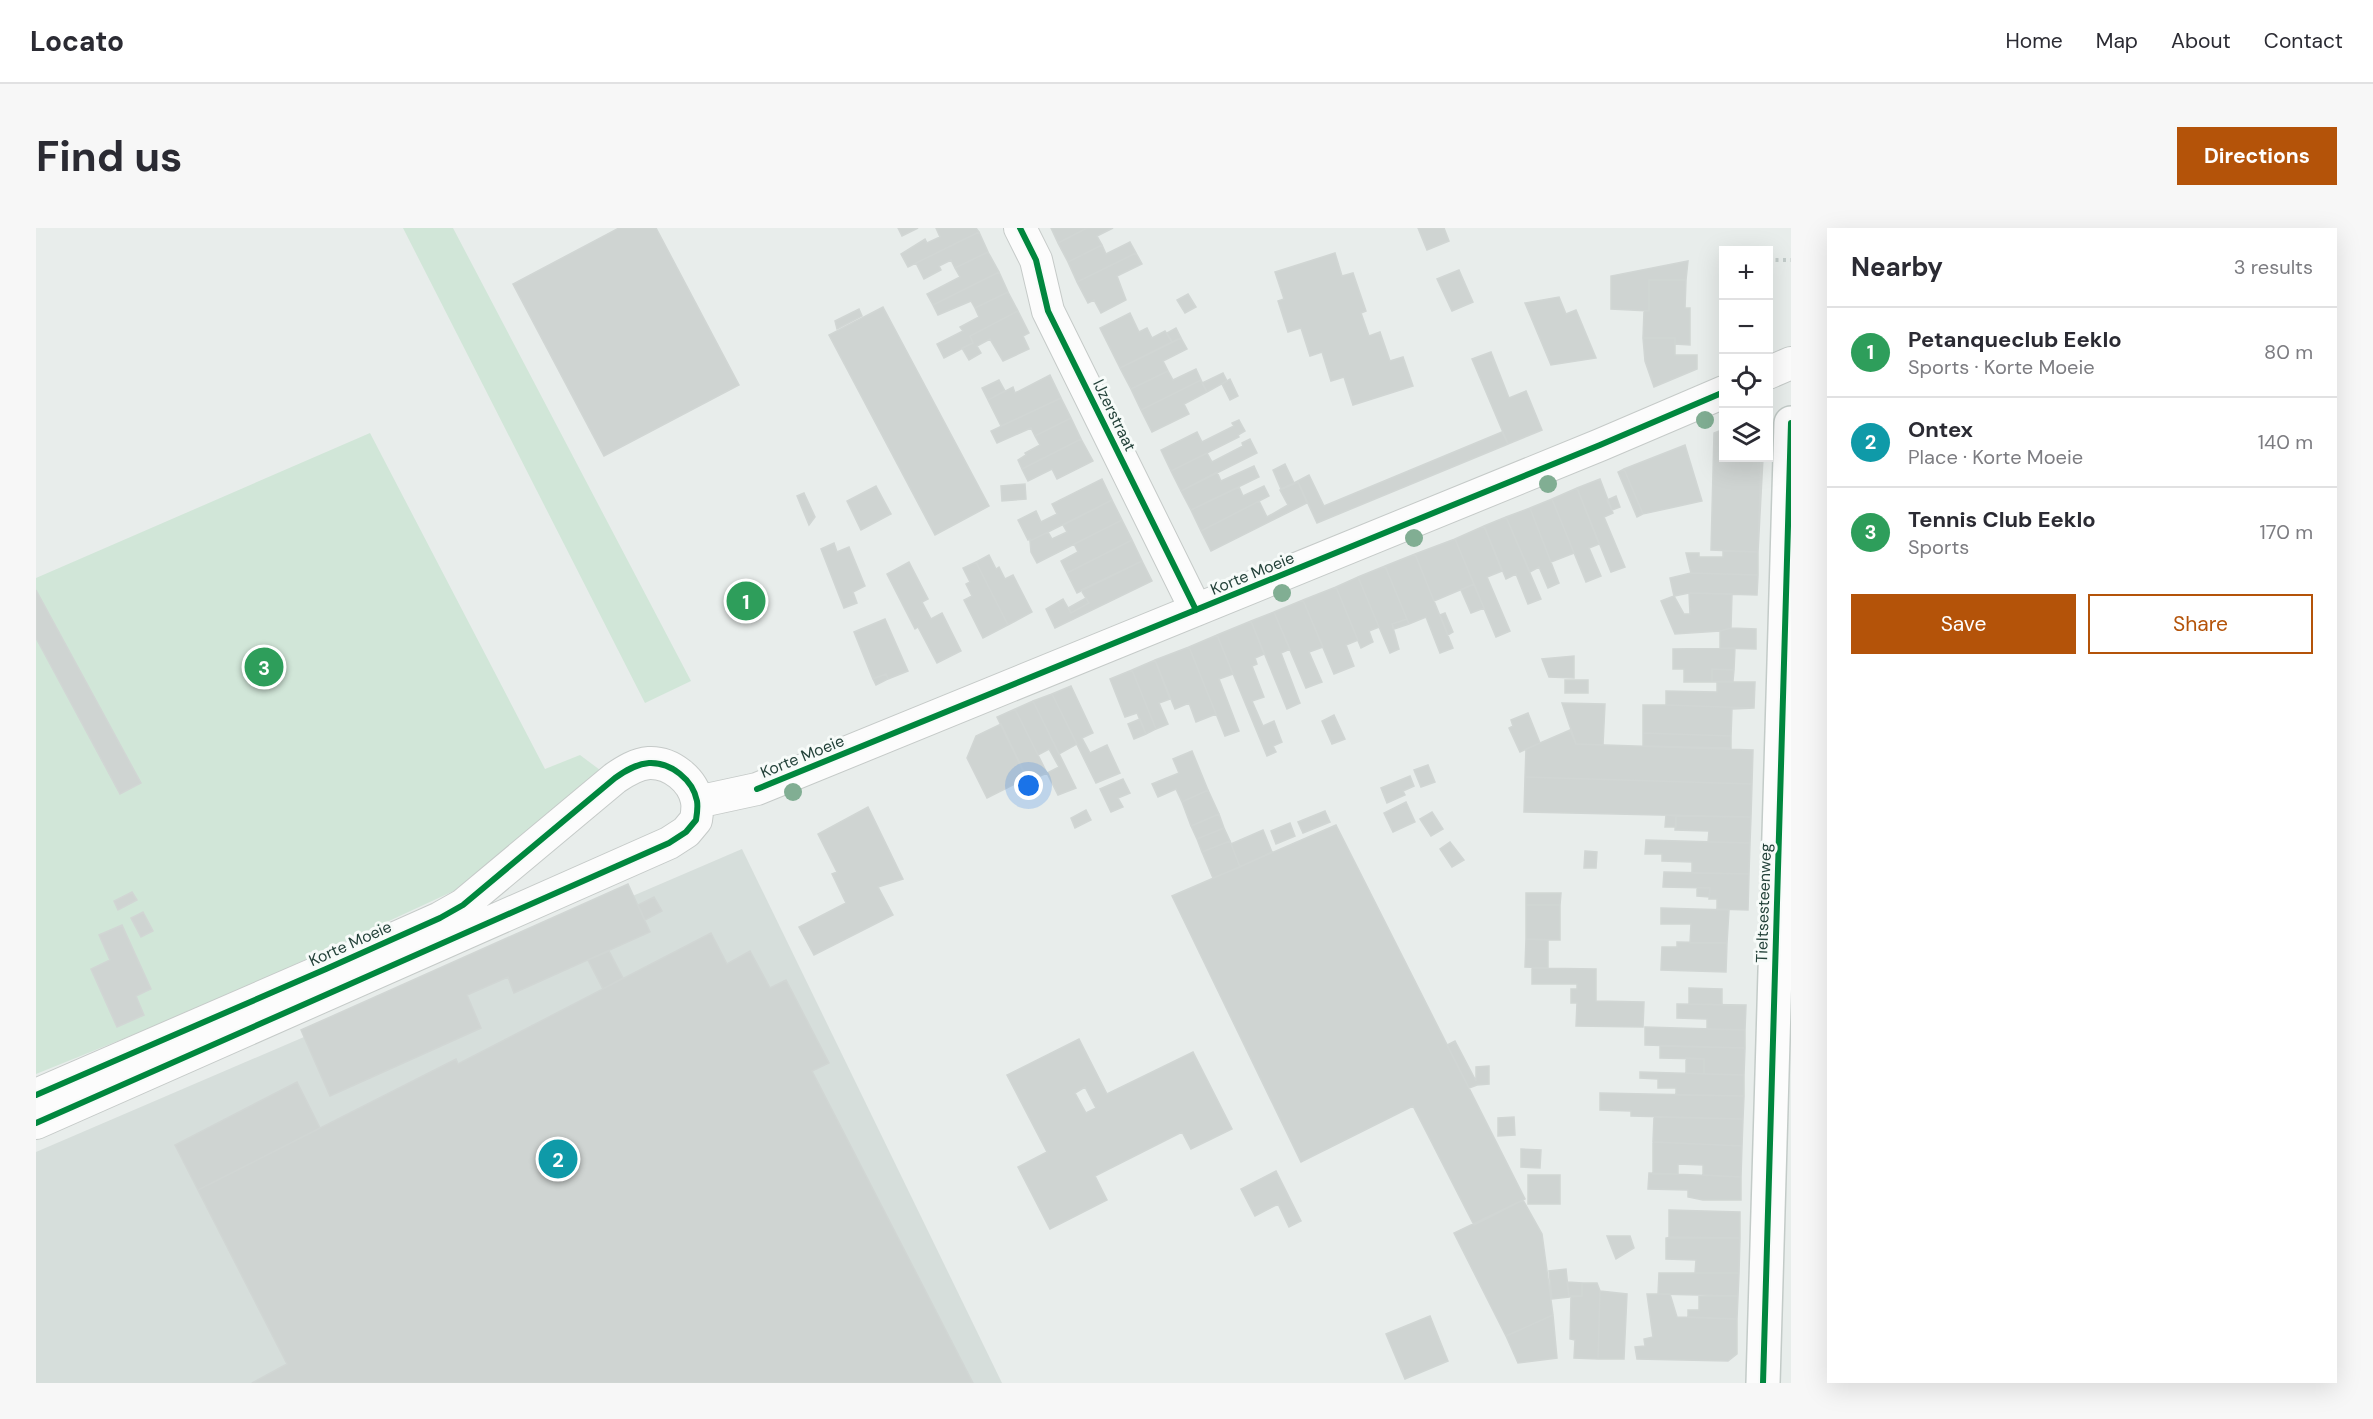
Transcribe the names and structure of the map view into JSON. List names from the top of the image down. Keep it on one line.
{"streets":{"main road":["Tieltsesteenweg"],"street":["IJzerstraat","Korte Moeie"]},"crossings":[["IJzerstraat","Korte Moeie"]],"page":{"header":"Locato","nav":["Home","Map","About","Contact"],"buttons":["Directions",["Save","Share"]],"title":"Find us","heading":["Nearby","3 results"],"map_buttons":["+","−"],"list":[{"mark":"1","name":"Petanqueclub Eeklo","note":"Sports · Korte Moeie","value":"80 m"},{"mark":"2","name":"Ontex","note":"Place · Korte Moeie","value":"140 m"},{"mark":"3","name":"Tennis Club Eeklo","note":"Sports","value":"170 m"}],"pins":["1","3","2"]}}
